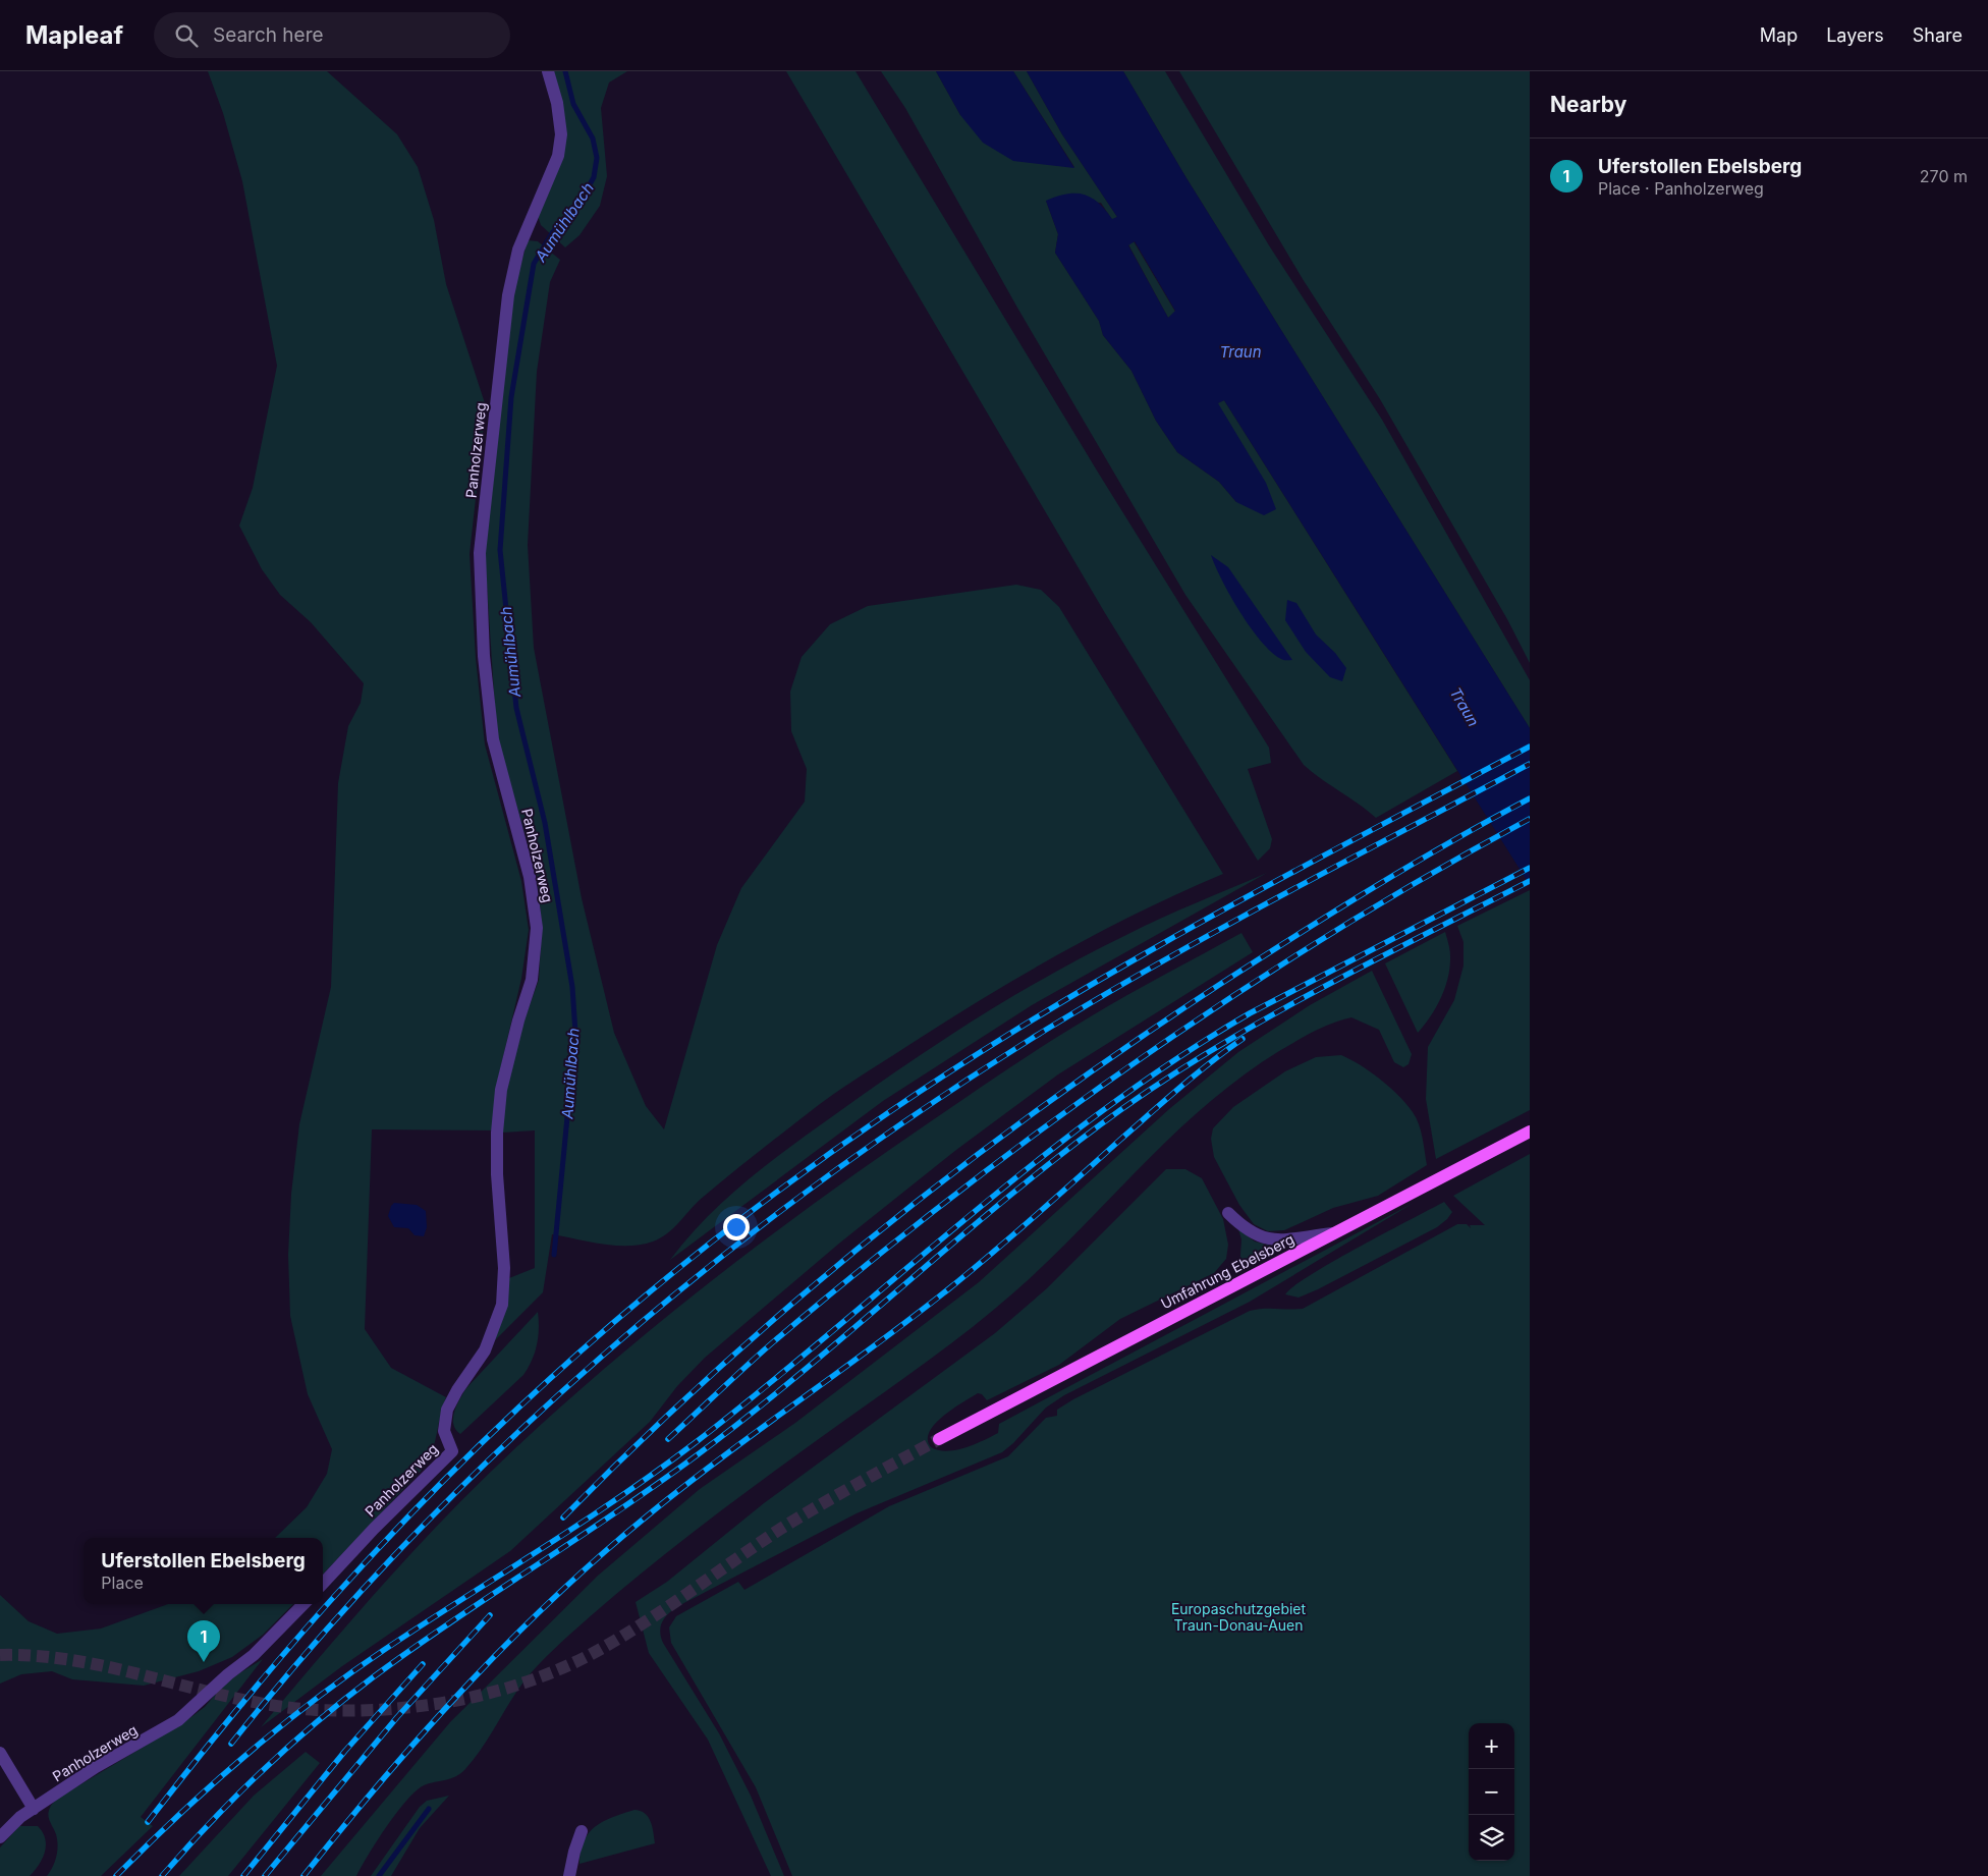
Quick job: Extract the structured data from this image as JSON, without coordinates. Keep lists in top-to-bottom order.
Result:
{
  "streets": {
    "main road": ["Umfahrung Ebelsberg"],
    "street": ["Panholzerweg"]
  },
  "water": ["Aumühlbach", "Traun"],
  "parks": ["Europaschutzgebiet Traun-Donau-Auen"],
  "page": {
    "header": "Mapleaf",
    "search": "Search here",
    "nav": ["Map", "Layers", "Share"],
    "heading": "Nearby",
    "list": [
      {
        "mark": "1",
        "name": "Uferstollen Ebelsberg",
        "note": "Place · Panholzerweg",
        "value": "270 m"
      }
    ],
    "popup": ["Uferstollen Ebelsberg", "Place"],
    "pins": "1",
    "map_buttons": ["+", "−"]
  }
}
